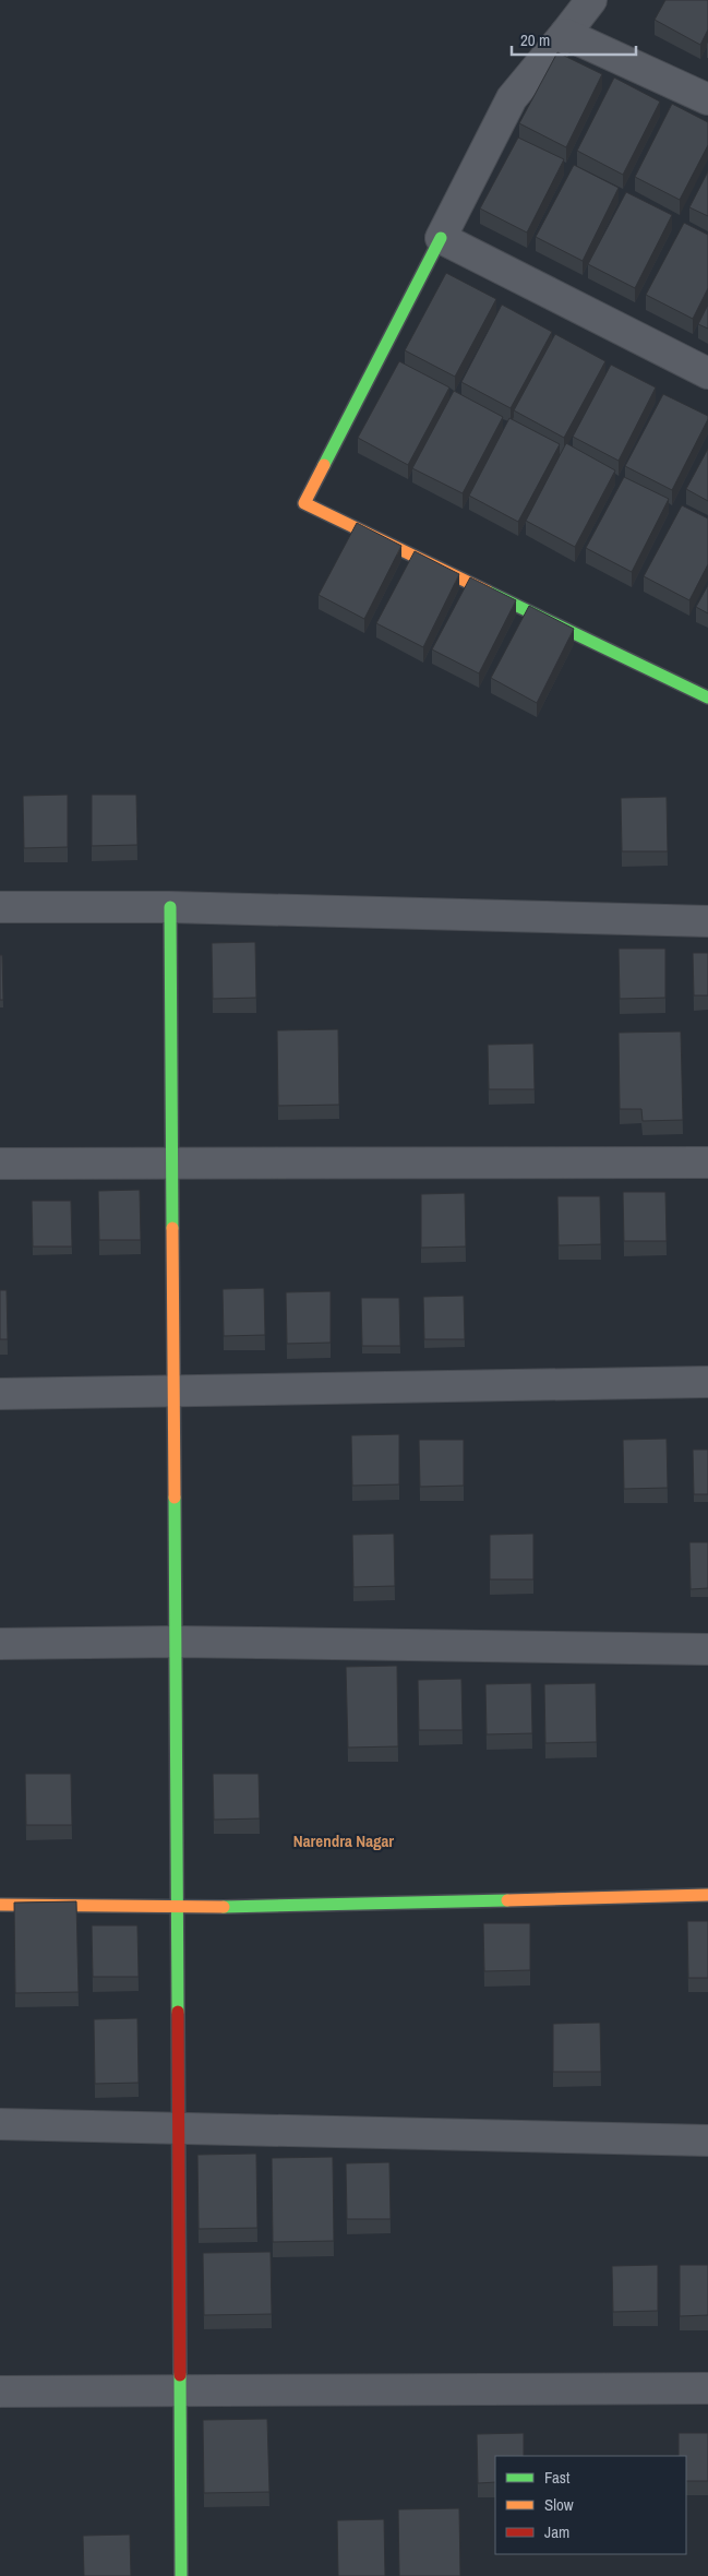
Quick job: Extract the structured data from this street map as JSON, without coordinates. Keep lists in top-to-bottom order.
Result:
{
  "districts": ["Narendra Nagar"],
  "legend": ["Fast", "Slow", "Jam"],
  "scale_bar": "20 m"
}
